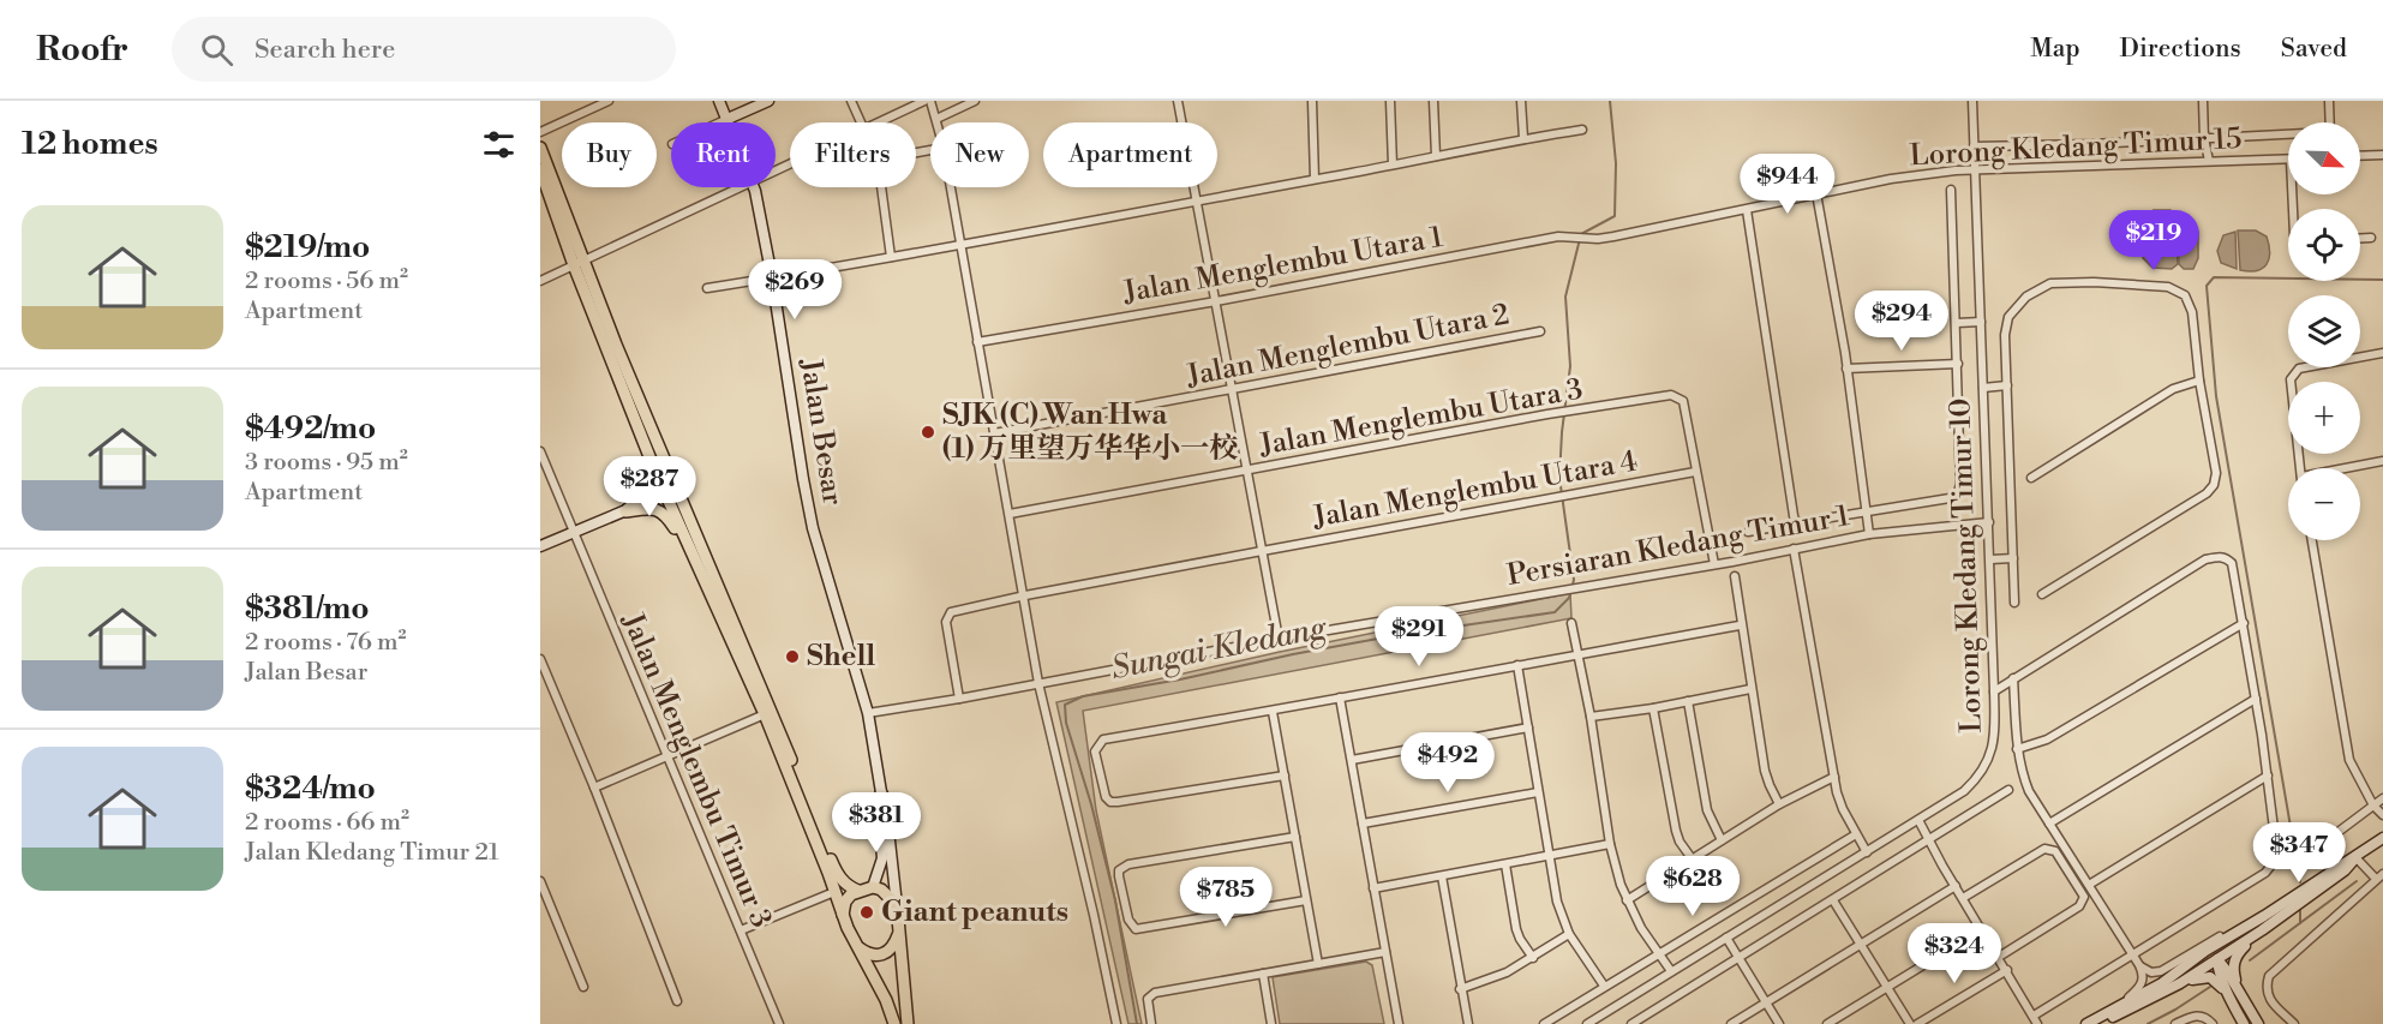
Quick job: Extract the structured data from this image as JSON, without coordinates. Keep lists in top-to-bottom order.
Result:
{
  "streets": {
    "street": [
      "Lorong Kledang Timur 15",
      "Jalan Menglembu Utara 1",
      "Jalan Menglembu Utara 2",
      "Jalan Menglembu Utara 3",
      "Jalan Besar",
      "Jalan Menglembu Utara 4",
      "Persiaran Kledang Timur 1",
      "Lorong Kledang Timur 10",
      "Jalan Menglembu Timur 3"
    ]
  },
  "crossings": [
    ["Lorong Kledang Timur 15", "Jalan Menglembu Utara 1"],
    ["Lorong Kledang Timur 15", "Lorong Kledang Timur 10"],
    ["Jalan Menglembu Utara 3", "Jalan Menglembu Utara 4"],
    ["Jalan Besar", "Persiaran Kledang Timur 1"],
    ["Jalan Menglembu Utara 4", "Persiaran Kledang Timur 1"],
    ["Persiaran Kledang Timur 1", "Lorong Kledang Timur 10"]
  ],
  "water": ["Sungai Kledang"],
  "places": ["SJK (C) Wan Hwa (1) 万里望万华华小一校", "Shell", "Giant peanuts"],
  "north": "bottom right",
  "page": {
    "header": "Roofr",
    "search": "Search here",
    "nav": ["Map", "Directions", "Saved"],
    "heading": "12 homes",
    "map_buttons": ["+", "−"],
    "chip": [
      "Buy",
      "Rent",
      "Filters",
      "New",
      "Apartment"
    ],
    "price": [
      "$944",
      "$219",
      "$269",
      "$294",
      "$287",
      "$291",
      "$492",
      "$381",
      "$347",
      "$628",
      "$785",
      "$324"
    ],
    "list": [
      {
        "name": "$219/mo",
        "note": "2 rooms · 56 m² · Apartment"
      },
      {
        "name": "$492/mo",
        "note": "3 rooms · 95 m² · Apartment"
      },
      {
        "name": "$381/mo",
        "note": "2 rooms · 76 m² · Jalan Besar"
      },
      {
        "name": "$324/mo",
        "note": "2 rooms · 66 m² · Jalan Kledang Timur 21"
      }
    ]
  }
}
